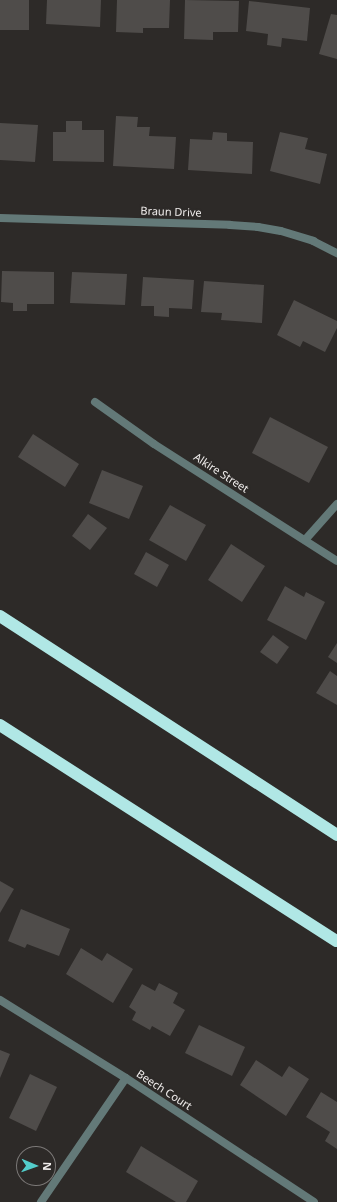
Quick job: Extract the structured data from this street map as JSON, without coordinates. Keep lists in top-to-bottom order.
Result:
{
  "streets": {
    "street": ["Braun Drive", "Alkire Street", "Beech Court"]
  },
  "north": "right"
}
